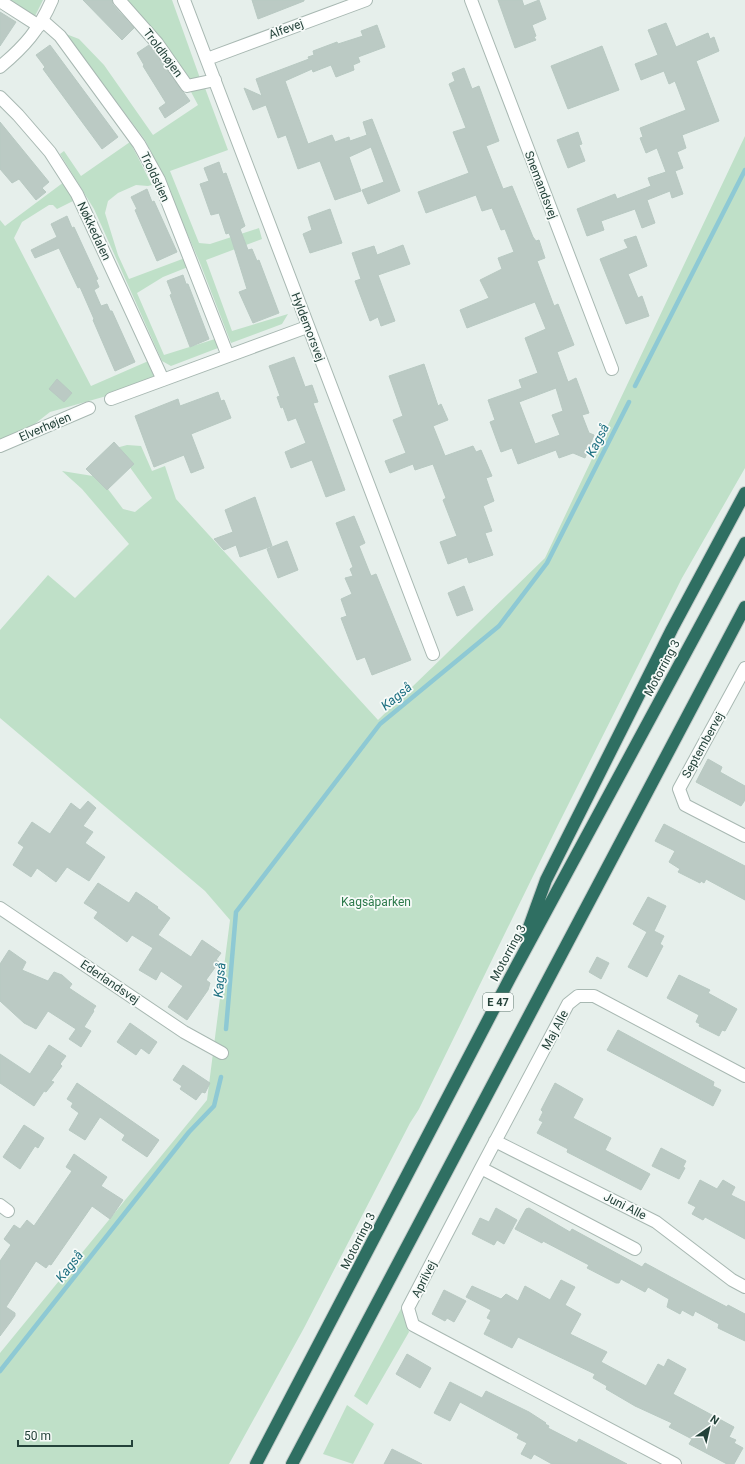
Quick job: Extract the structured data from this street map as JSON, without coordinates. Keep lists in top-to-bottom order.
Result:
{
  "streets": {
    "highway": ["Motorring 3", "E 47"],
    "street": [
      "Alfevej",
      "Troldhøjen",
      "Troldstien",
      "Snemandsvej",
      "Nøkkedalen",
      "Hyldemorsvej",
      "Elverhøjen",
      "Septembervej",
      "Ederlandsvej",
      "Maj Alle",
      "Juni Alle",
      "Aprilvej"
    ]
  },
  "crossings": [
    ["Alfevej", "Hyldemorsvej"],
    ["Troldhøjen", "Hyldemorsvej"],
    ["Maj Alle", "Juni Alle"],
    ["Maj Alle", "Aprilvej"]
  ],
  "water": ["Kagså"],
  "parks": ["Kagsåparken"],
  "scale_bar": "50 m",
  "north": "top right"
}
